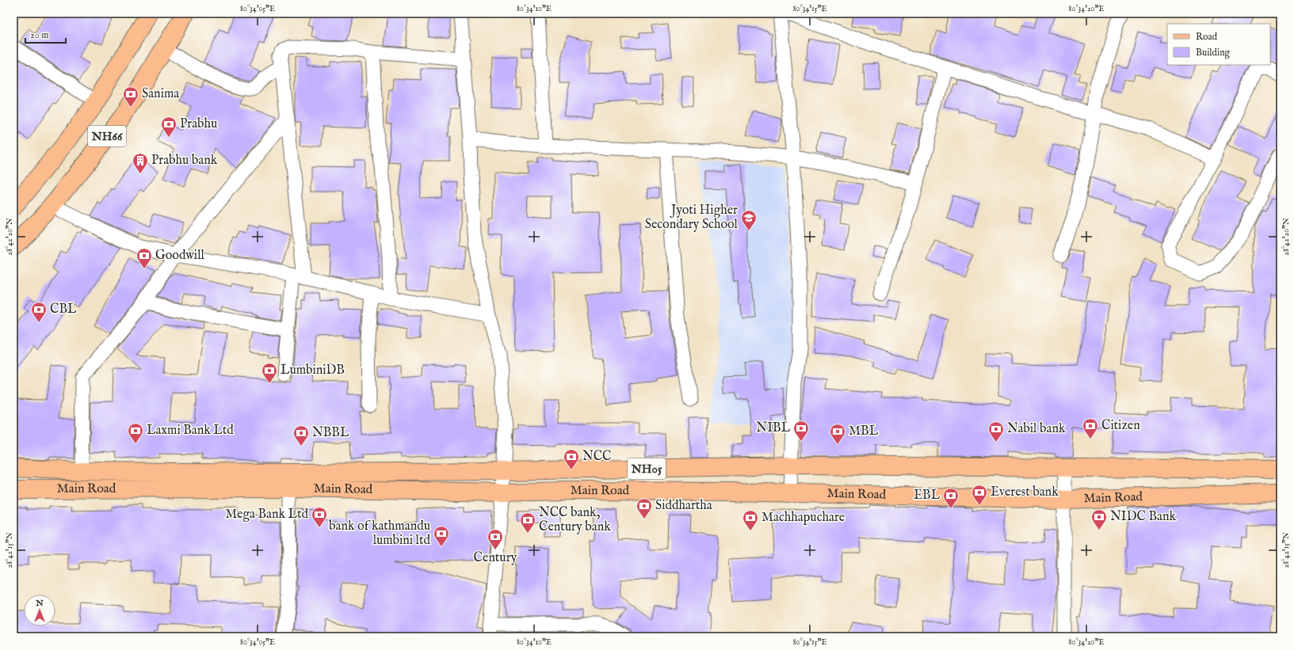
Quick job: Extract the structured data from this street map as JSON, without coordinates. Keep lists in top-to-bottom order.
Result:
{
  "streets": {
    "main road": ["NH66", "NH05", "Main Road"]
  },
  "places": {
    "bank": [
      "Sanima",
      "Prabhu",
      "Goodwill",
      "CBL",
      "LumbiniDB",
      "Citizen",
      "NIBL",
      "Nabil bank",
      "Laxmi Bank Ltd",
      "MBL",
      "NBBL",
      "NCC",
      "Everest bank",
      "EBL",
      "Siddhartha",
      "Mega Bank Ltd",
      "NIDC Bank",
      "Machhapuchare",
      "NCC bank, Century bank",
      "bank of kathmandu lumbini ltd",
      "Century"
    ],
    "building": ["Prabhu bank"],
    "school or university": ["Jyoti Higher Secondary School"]
  },
  "legend": ["Road", "Building"],
  "scale_bar": "20 m",
  "north": "top",
  "coordinates": [
    "80°34'05\"E",
    "80°34'10\"E",
    "80°34'15\"E",
    "80°34'20\"E",
    "28°42'20\"N",
    "28°42'15\"N"
  ]
}
